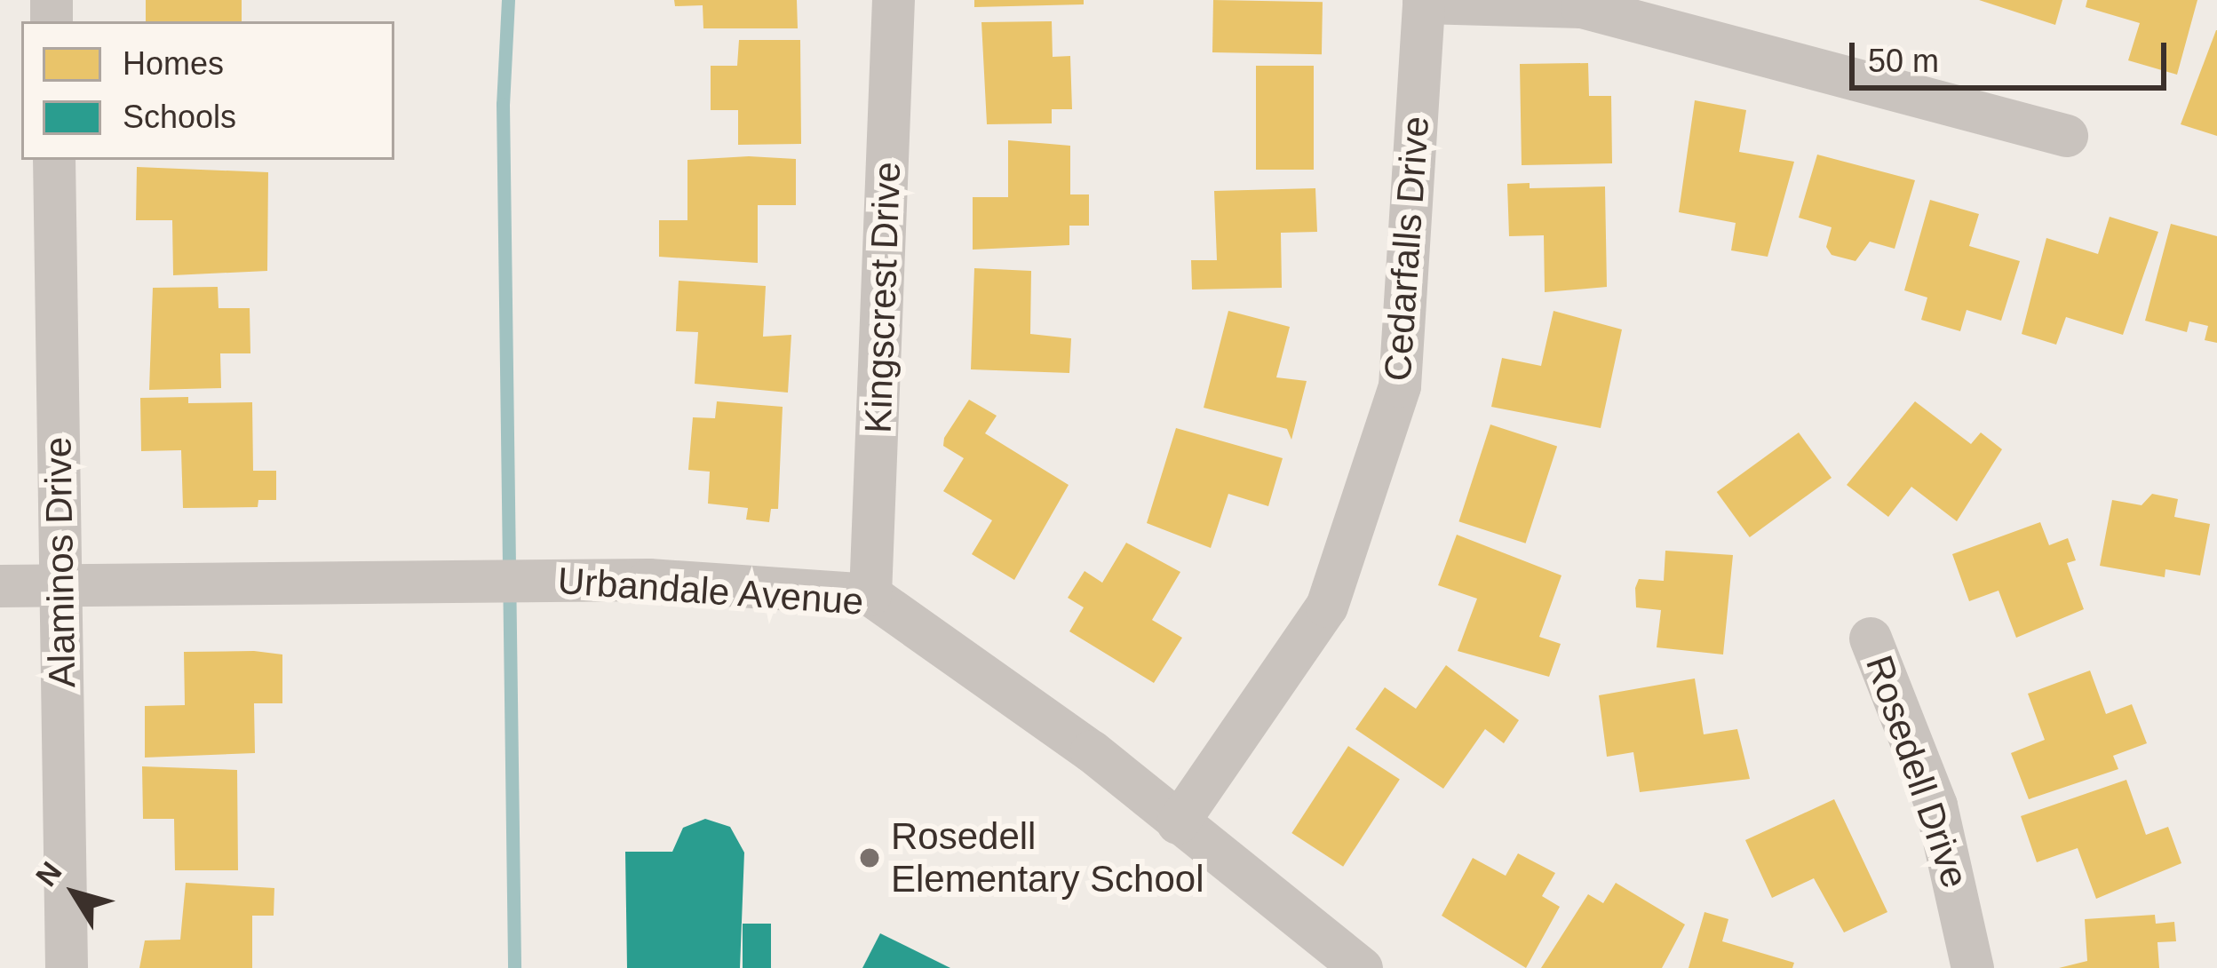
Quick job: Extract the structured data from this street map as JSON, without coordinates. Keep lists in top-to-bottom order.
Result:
{
  "streets": {
    "street": [
      "Cedarfalls Drive",
      "Kingscrest Drive",
      "Alaminos Drive",
      "Urbandale Avenue",
      "Rosedell Drive"
    ]
  },
  "crossings": [
    ["Cedarfalls Drive", "Urbandale Avenue"],
    ["Kingscrest Drive", "Urbandale Avenue"],
    ["Alaminos Drive", "Urbandale Avenue"]
  ],
  "places": ["Rosedell Elementary School"],
  "legend": ["Homes", "Schools"],
  "scale_bar": "50 m",
  "north": "top left"
}
